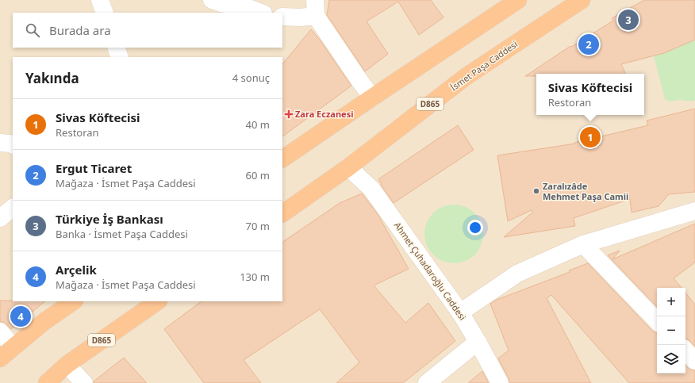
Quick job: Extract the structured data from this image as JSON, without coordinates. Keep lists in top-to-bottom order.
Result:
{
  "streets": {
    "highway": ["İsmet Paşa Caddesi", "D865"],
    "street": ["Ahmet Çuhadaroğlu Caddesi"]
  },
  "crossings": [
    ["İsmet Paşa Caddesi", "Ahmet Çuhadaroğlu Caddesi"]
  ],
  "places": {
    "health": ["Zara Eczanesi"],
    "other": ["Zaralızâde Mehmet Paşa Camii"]
  },
  "page": {
    "pins": [
      "3",
      "2",
      "1",
      "4"
    ],
    "search": "Burada ara",
    "heading": ["Yakında", "4 sonuç"],
    "popup": ["Sivas Köftecisi", "Restoran"],
    "list": [
      {
        "mark": "1",
        "name": "Sivas Köftecisi",
        "note": "Restoran",
        "value": "40 m"
      },
      {
        "mark": "2",
        "name": "Ergut Ticaret",
        "note": "Mağaza · İsmet Paşa Caddesi",
        "value": "60 m"
      },
      {
        "mark": "3",
        "name": "Türkiye İş Bankası",
        "note": "Banka · İsmet Paşa Caddesi",
        "value": "70 m"
      },
      {
        "mark": "4",
        "name": "Arçelik",
        "note": "Mağaza · İsmet Paşa Caddesi",
        "value": "130 m"
      }
    ],
    "map_buttons": ["+", "−"]
  }
}
